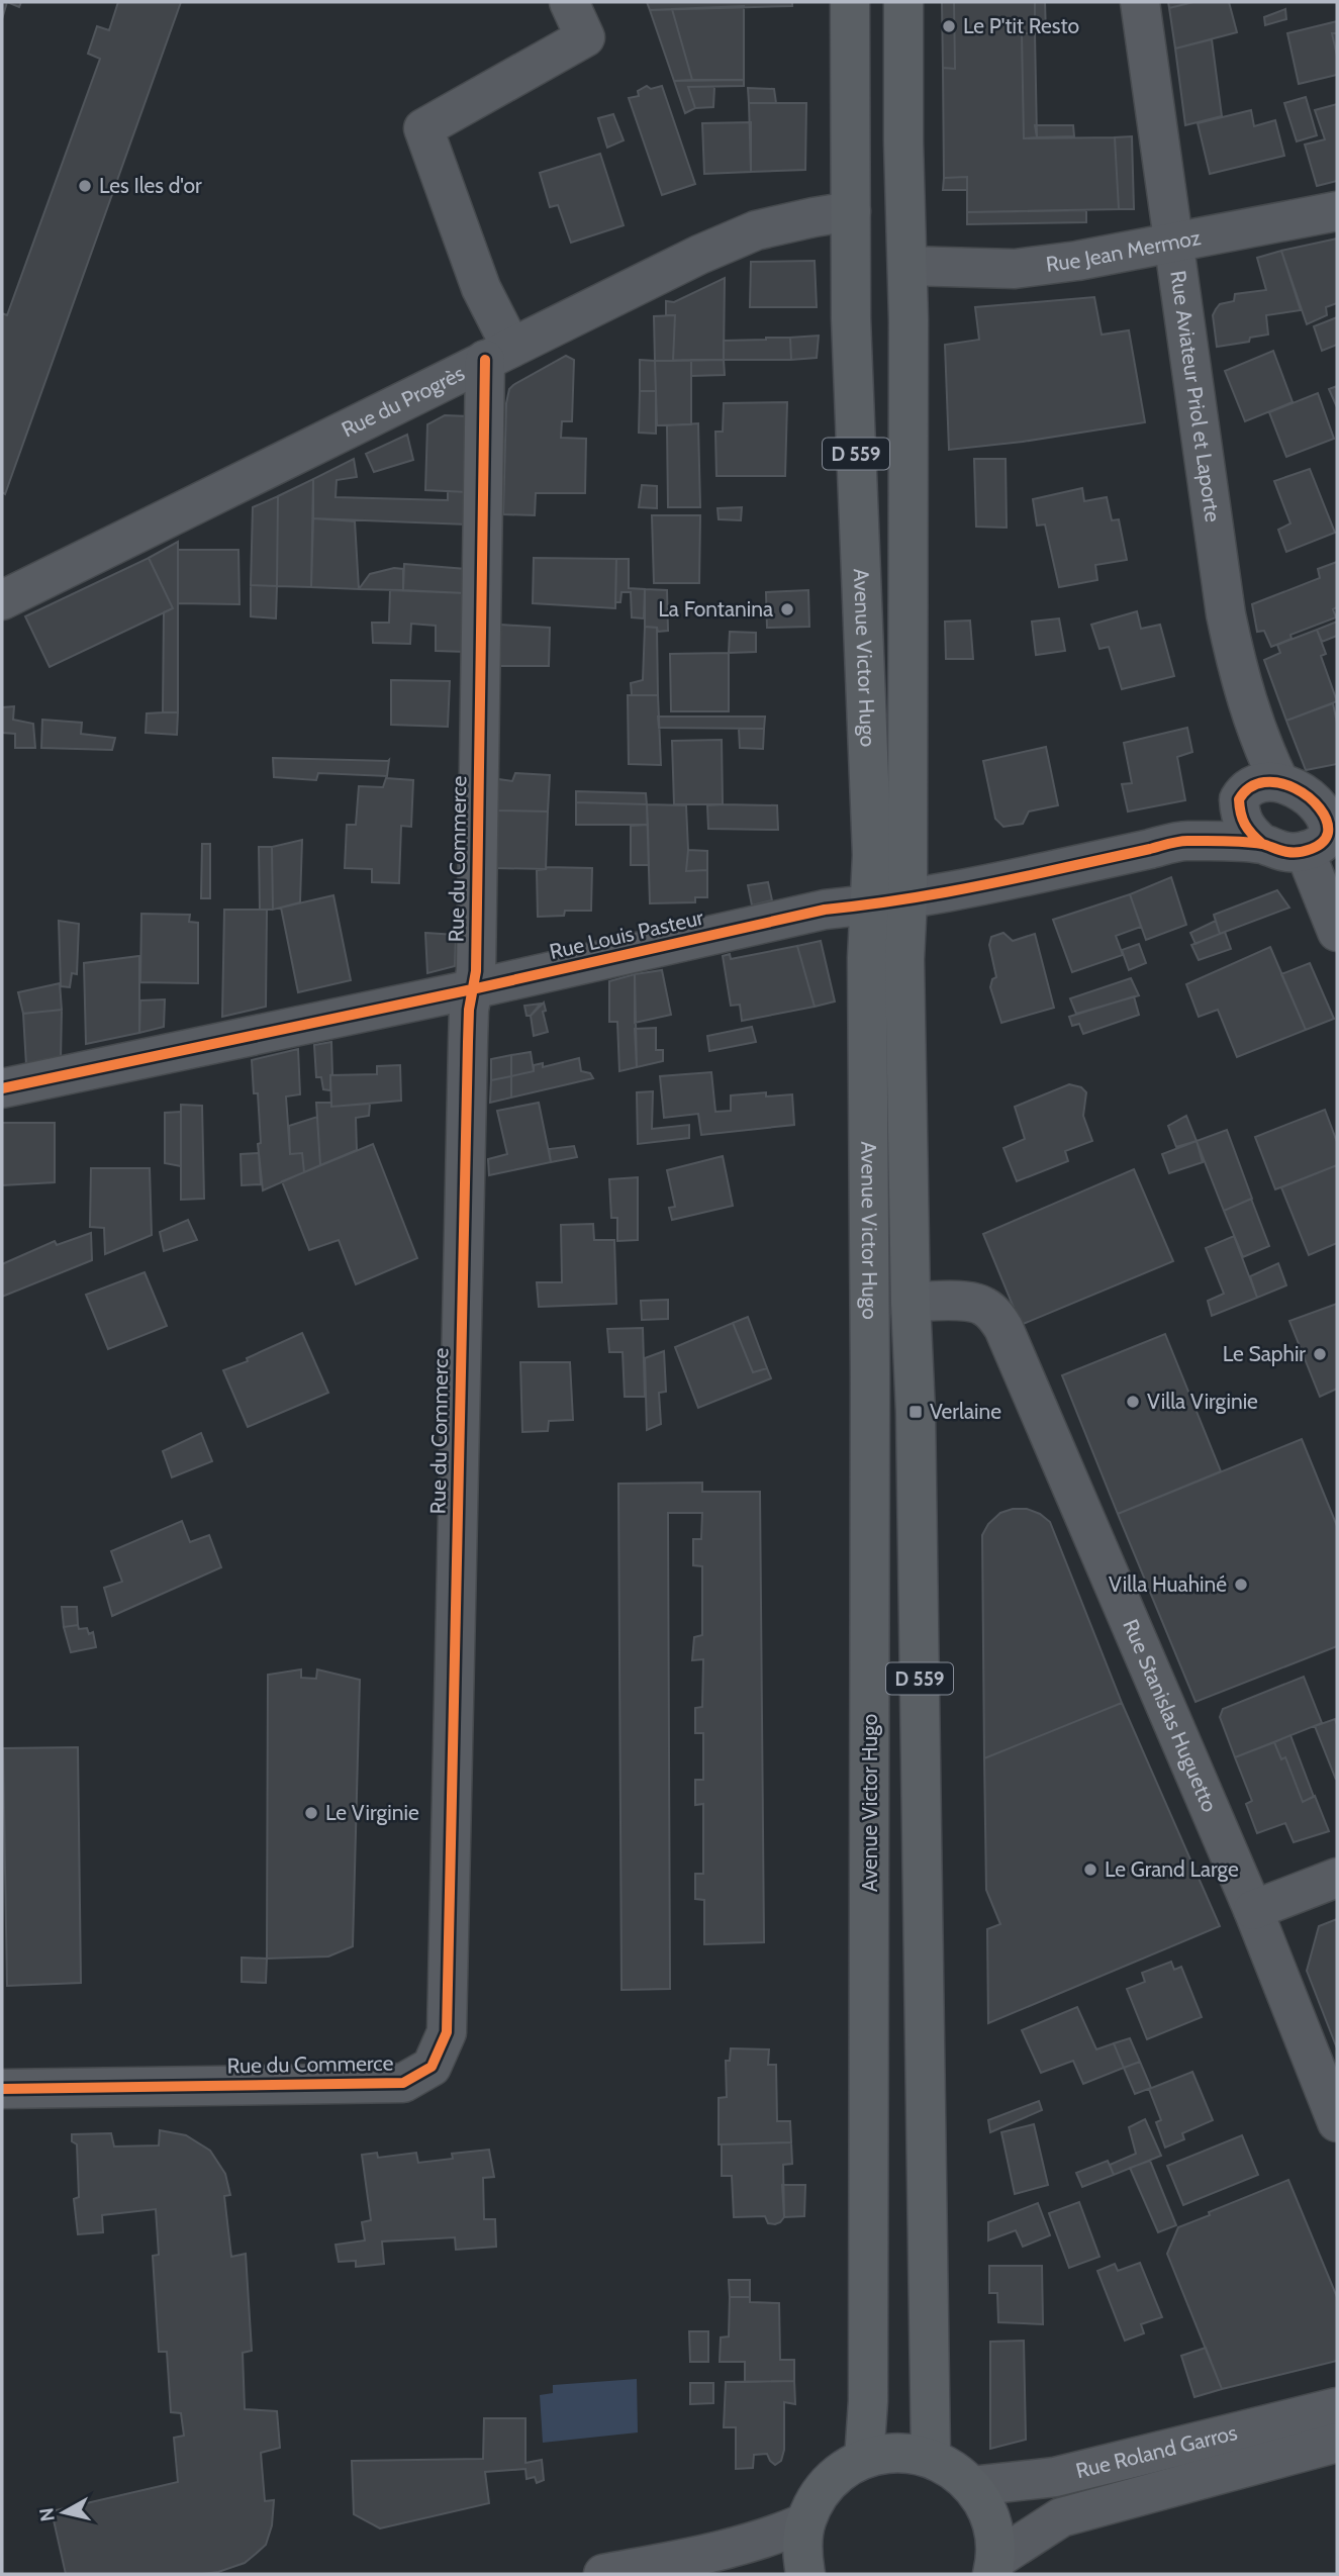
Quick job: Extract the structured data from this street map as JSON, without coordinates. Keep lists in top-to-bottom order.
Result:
{
  "streets": {
    "main road": ["D 559", "Avenue Victor Hugo"],
    "street": [
      "Rue Jean Mermoz",
      "Rue Aviateur Priol et Laporte",
      "Rue du Progrès",
      "Rue du Commerce",
      "Rue Louis Pasteur",
      "Rue Stanislas Huguetto",
      "Rue Roland Garros"
    ]
  },
  "crossings": [
    ["Rue Jean Mermoz", "Rue Aviateur Priol et Laporte"],
    ["Rue Jean Mermoz", "Avenue Victor Hugo"],
    ["Rue Aviateur Priol et Laporte", "Rue Louis Pasteur"],
    ["Rue du Progrès", "Avenue Victor Hugo"],
    ["Rue du Progrès", "Rue du Commerce"],
    ["Avenue Victor Hugo", "Rue Louis Pasteur"],
    ["Avenue Victor Hugo", "Rue Stanislas Huguetto"],
    ["Rue du Commerce", "Rue Louis Pasteur"]
  ],
  "places": {
    "other": [
      "Le P'tit Resto",
      "Les Iles d'or",
      "La Fontanina",
      "Le Saphir",
      "Villa Virginie",
      "Villa Huahiné",
      "Le Virginie",
      "Le Grand Large"
    ],
    "transit": ["Verlaine"]
  },
  "north": "left"
}
